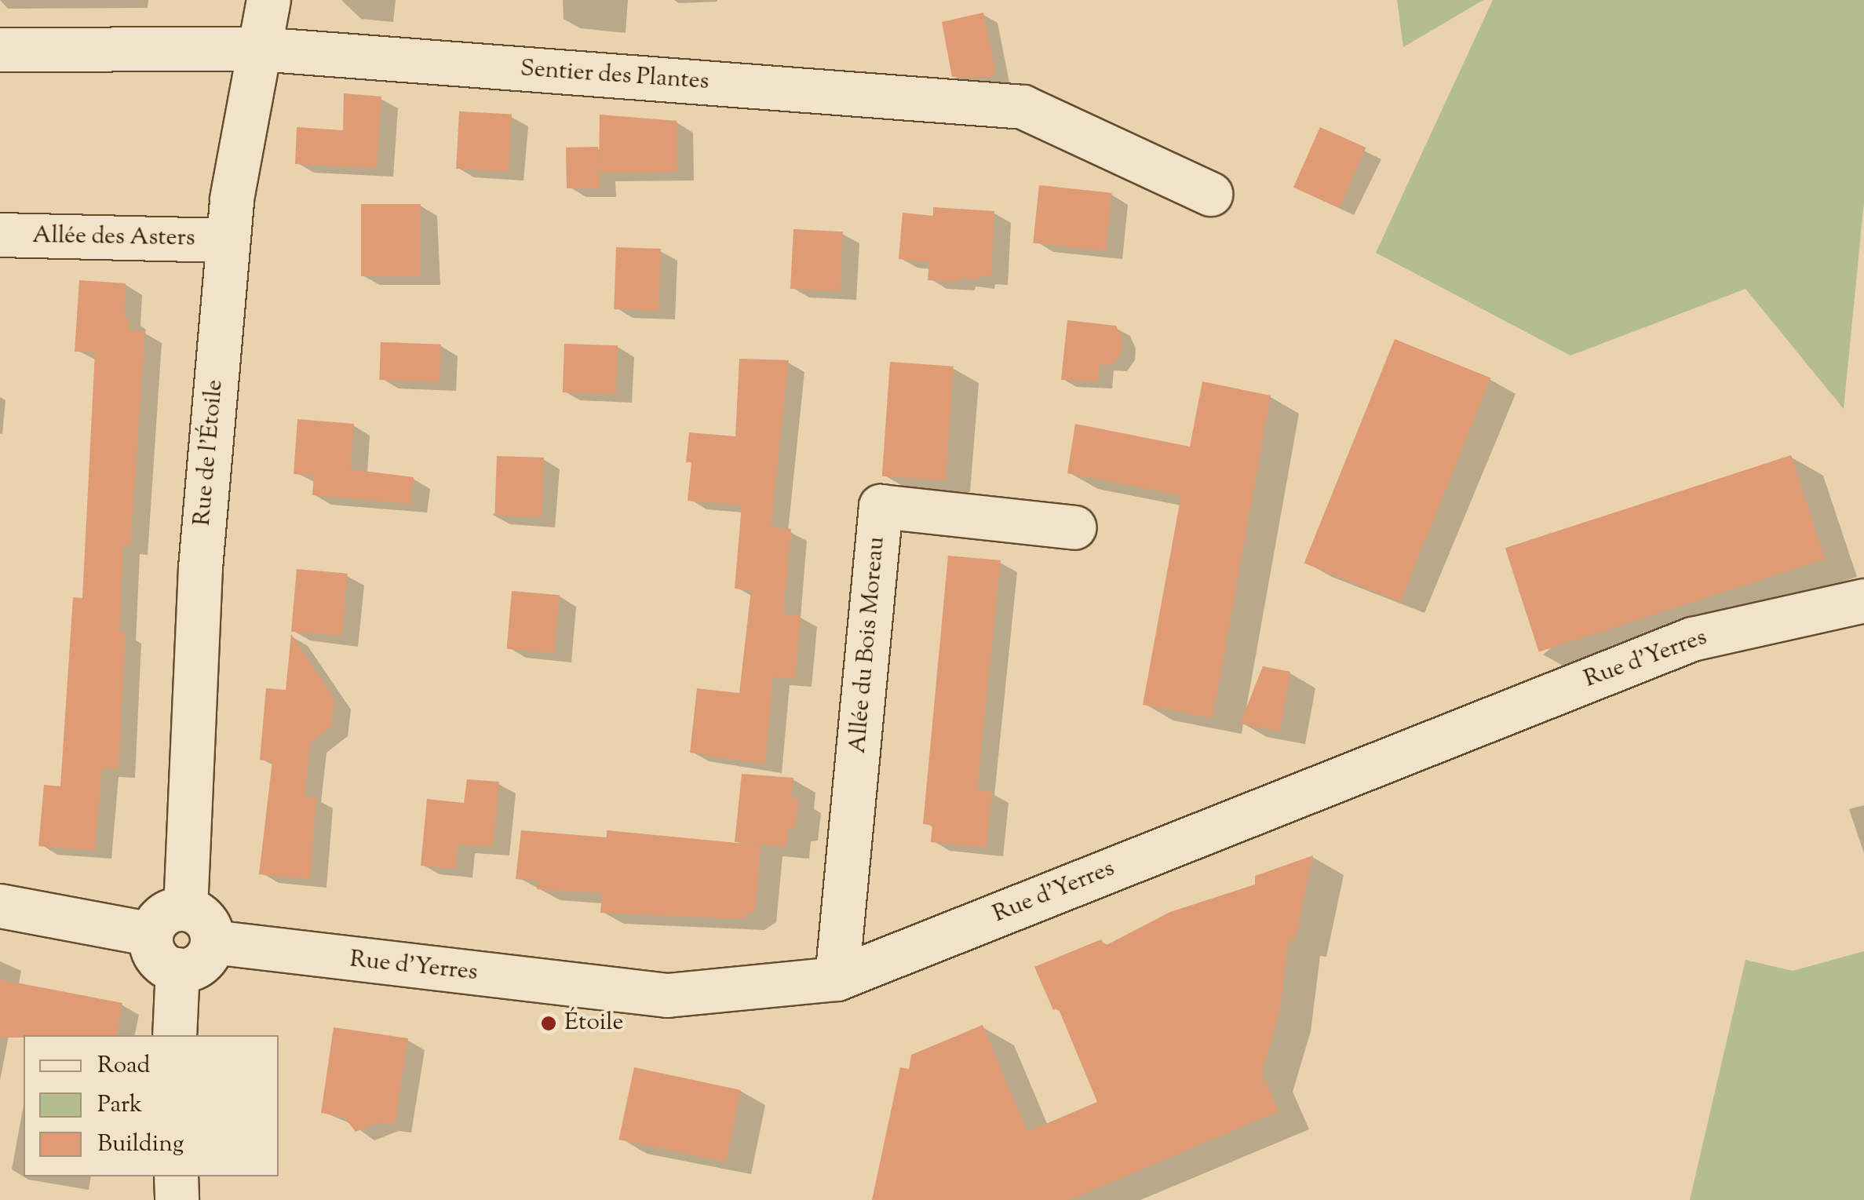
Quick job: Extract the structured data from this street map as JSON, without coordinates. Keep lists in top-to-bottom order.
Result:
{
  "streets": {
    "street": [
      "Sentier des Plantes",
      "Allée des Asters",
      "Rue de l'Étoile",
      "Allée du Bois Moreau",
      "Rue d'Yerres"
    ]
  },
  "crossings": [
    ["Sentier des Plantes", "Rue de l'Étoile"],
    ["Allée des Asters", "Rue de l'Étoile"],
    ["Rue de l'Étoile", "Rue d'Yerres"],
    ["Allée du Bois Moreau", "Rue d'Yerres"]
  ],
  "places": ["Étoile"],
  "legend": ["Road", "Park", "Building"]
}
